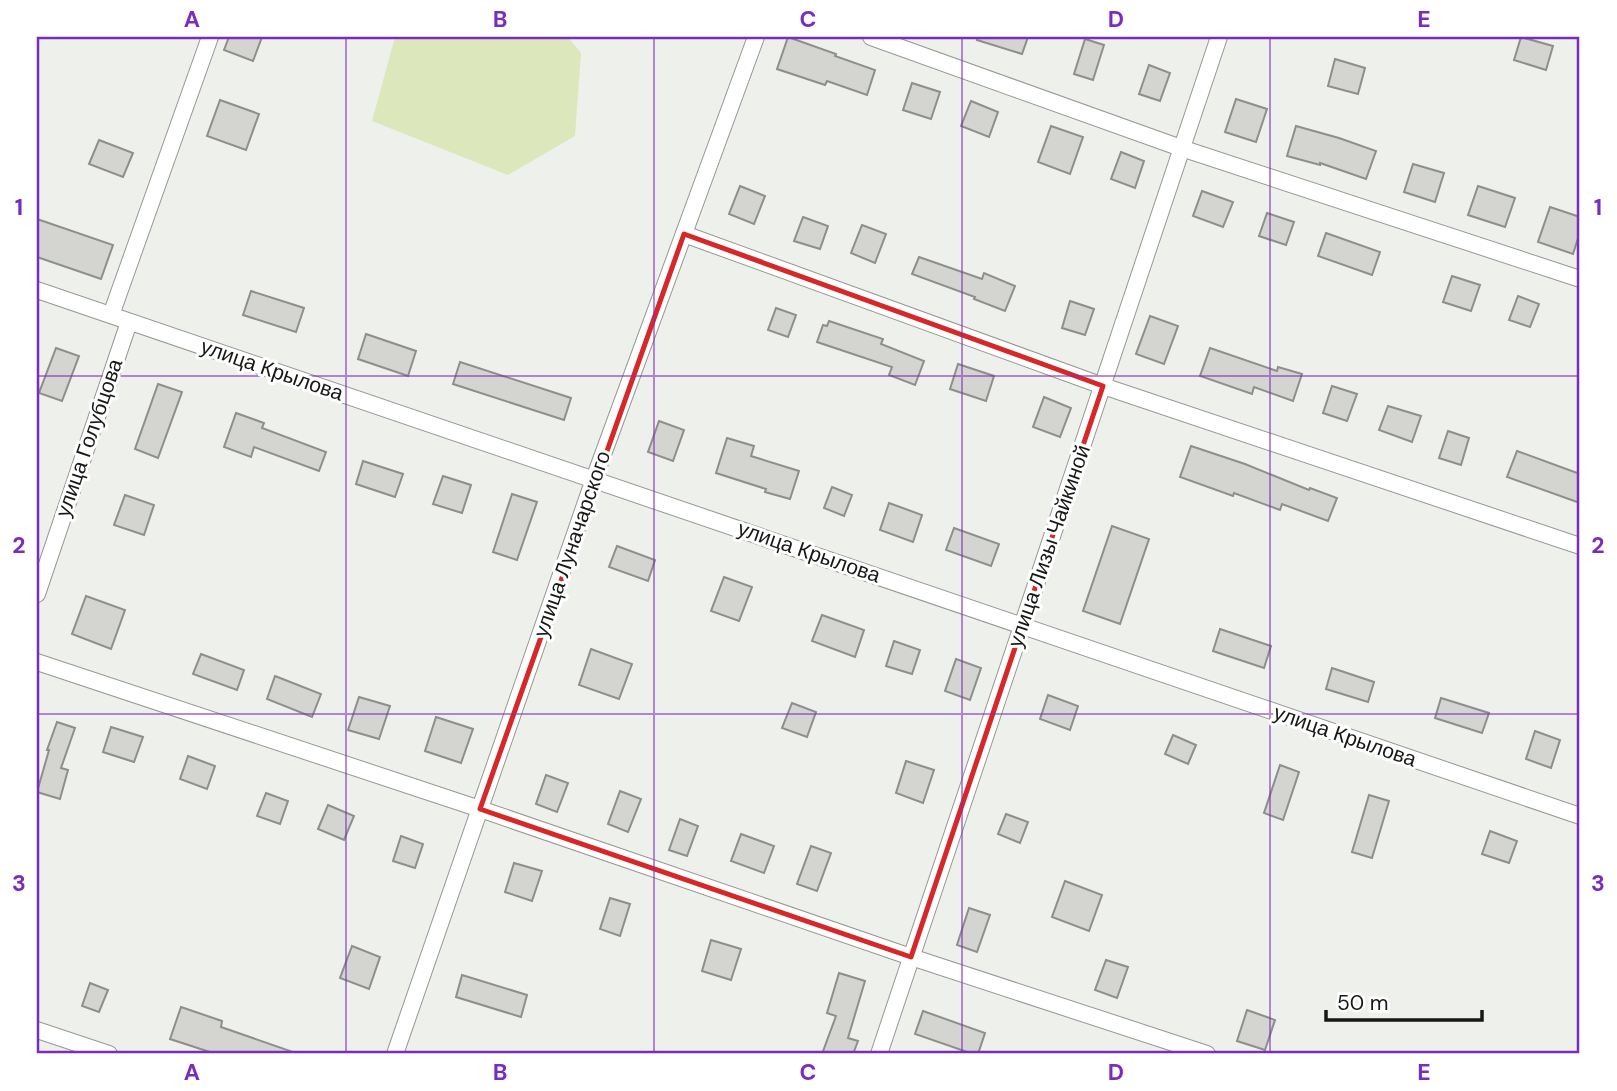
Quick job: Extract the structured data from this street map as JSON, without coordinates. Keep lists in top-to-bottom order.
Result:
{
  "streets": {
    "street": [
      "улица Крылова",
      "улица Голубцова",
      "улица Луначарского",
      "улица Лизы Чайкиной"
    ]
  },
  "crossings": [
    ["улица Крылова", "улица Голубцова"],
    ["улица Крылова", "улица Луначарского"],
    ["улица Крылова", "улица Лизы Чайкиной"]
  ],
  "scale_bar": "50 m",
  "grid": {
    "columns": [
      "A",
      "B",
      "C",
      "D",
      "E"
    ],
    "rows": ["1", "2", "3"]
  }
}
